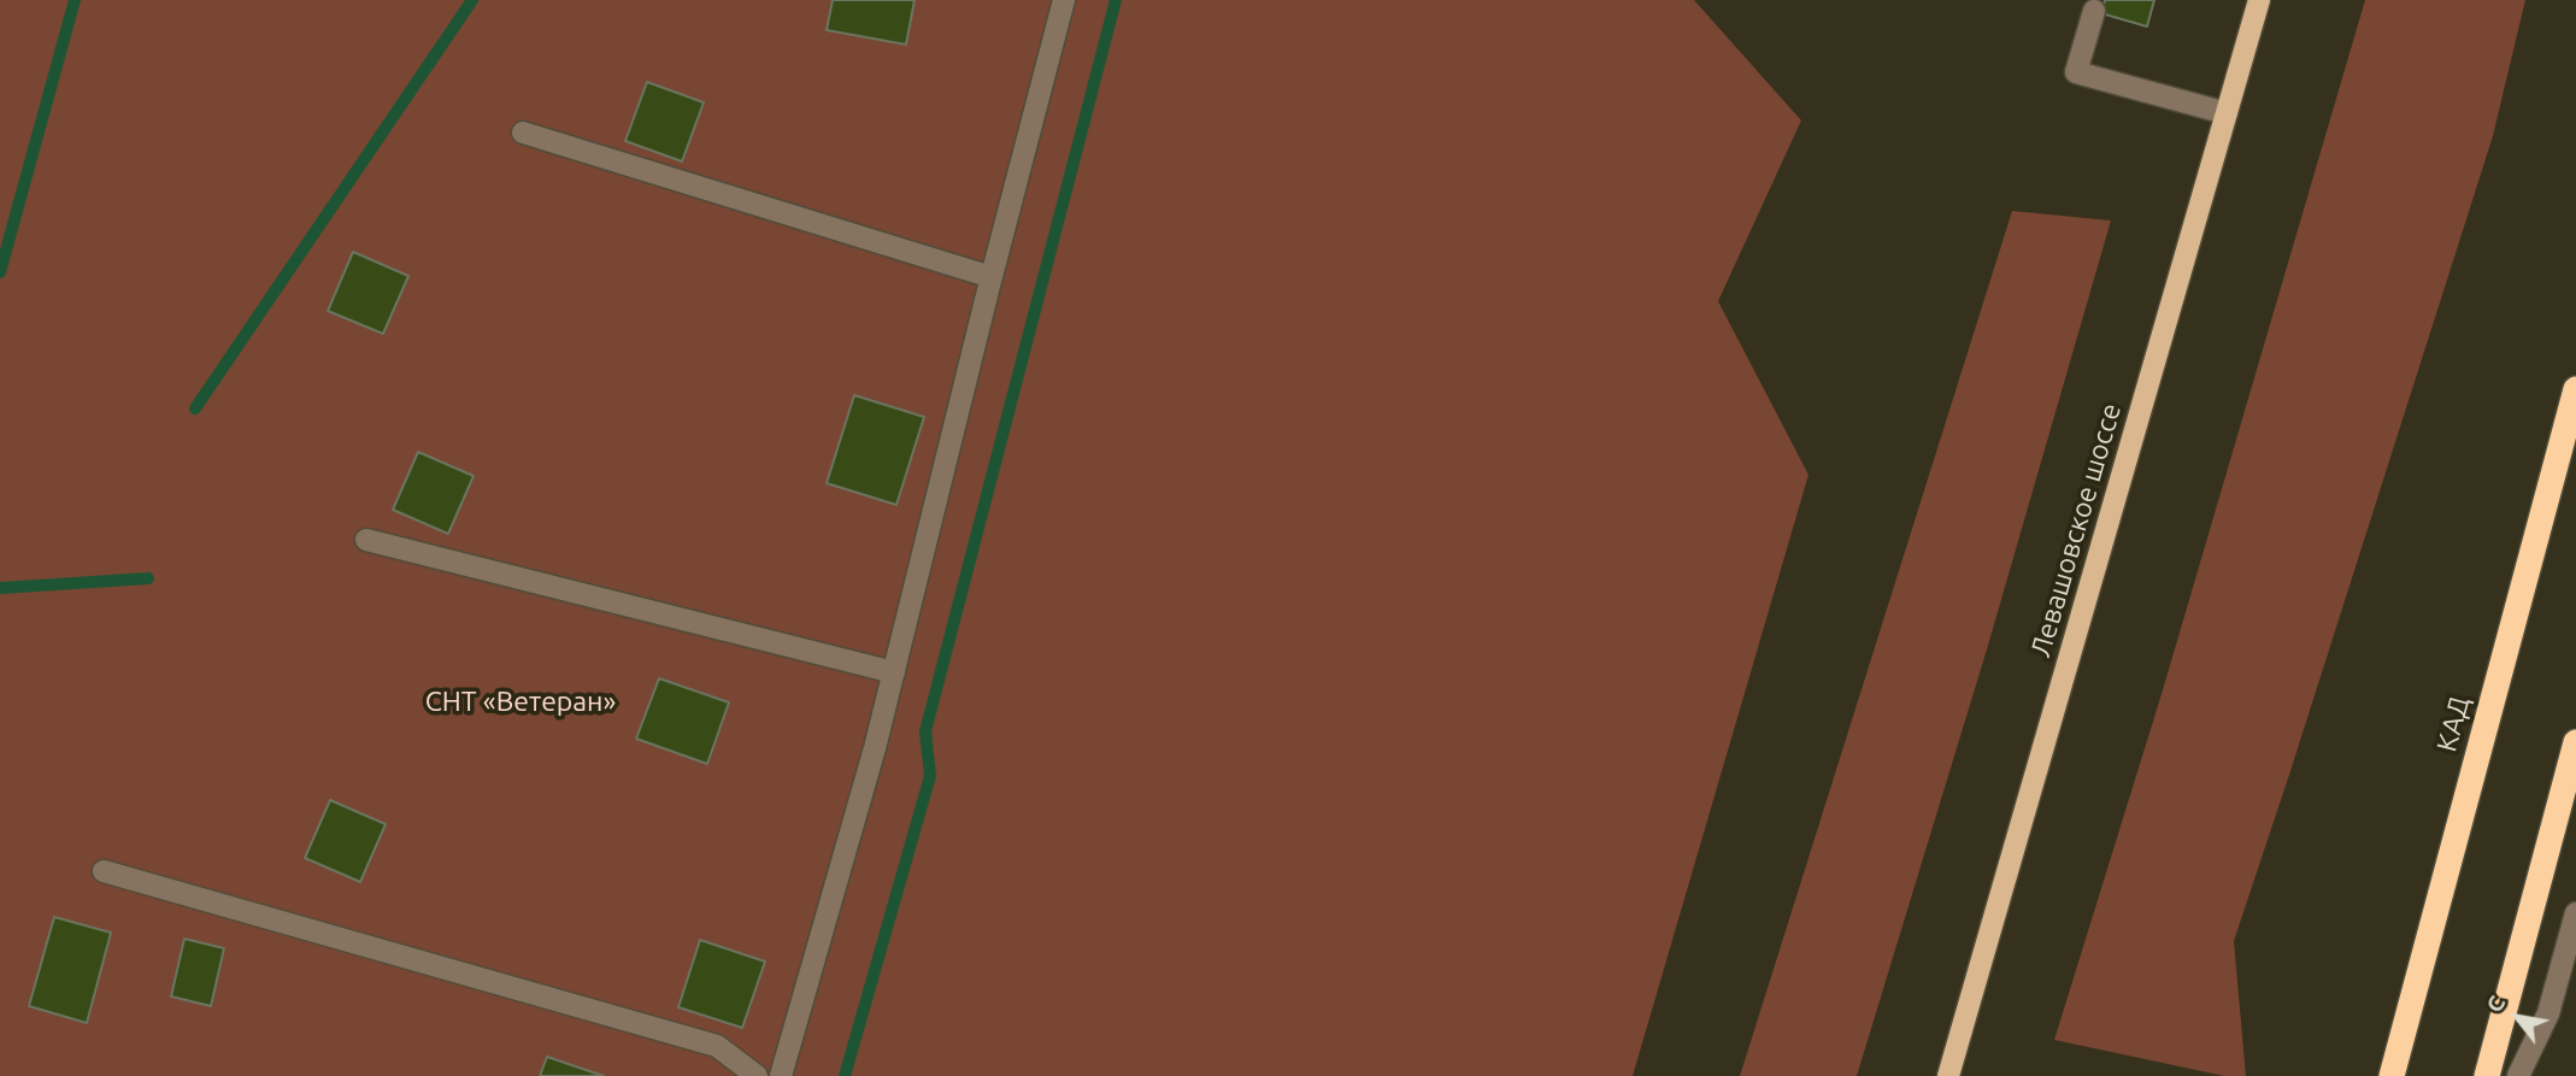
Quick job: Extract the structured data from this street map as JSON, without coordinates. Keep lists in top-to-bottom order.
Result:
{
  "streets": {
    "highway": ["КАД"],
    "main road": ["Левашовское шоссе"]
  },
  "parks": ["СНТ «Ветеран»"],
  "north": "top left"
}
